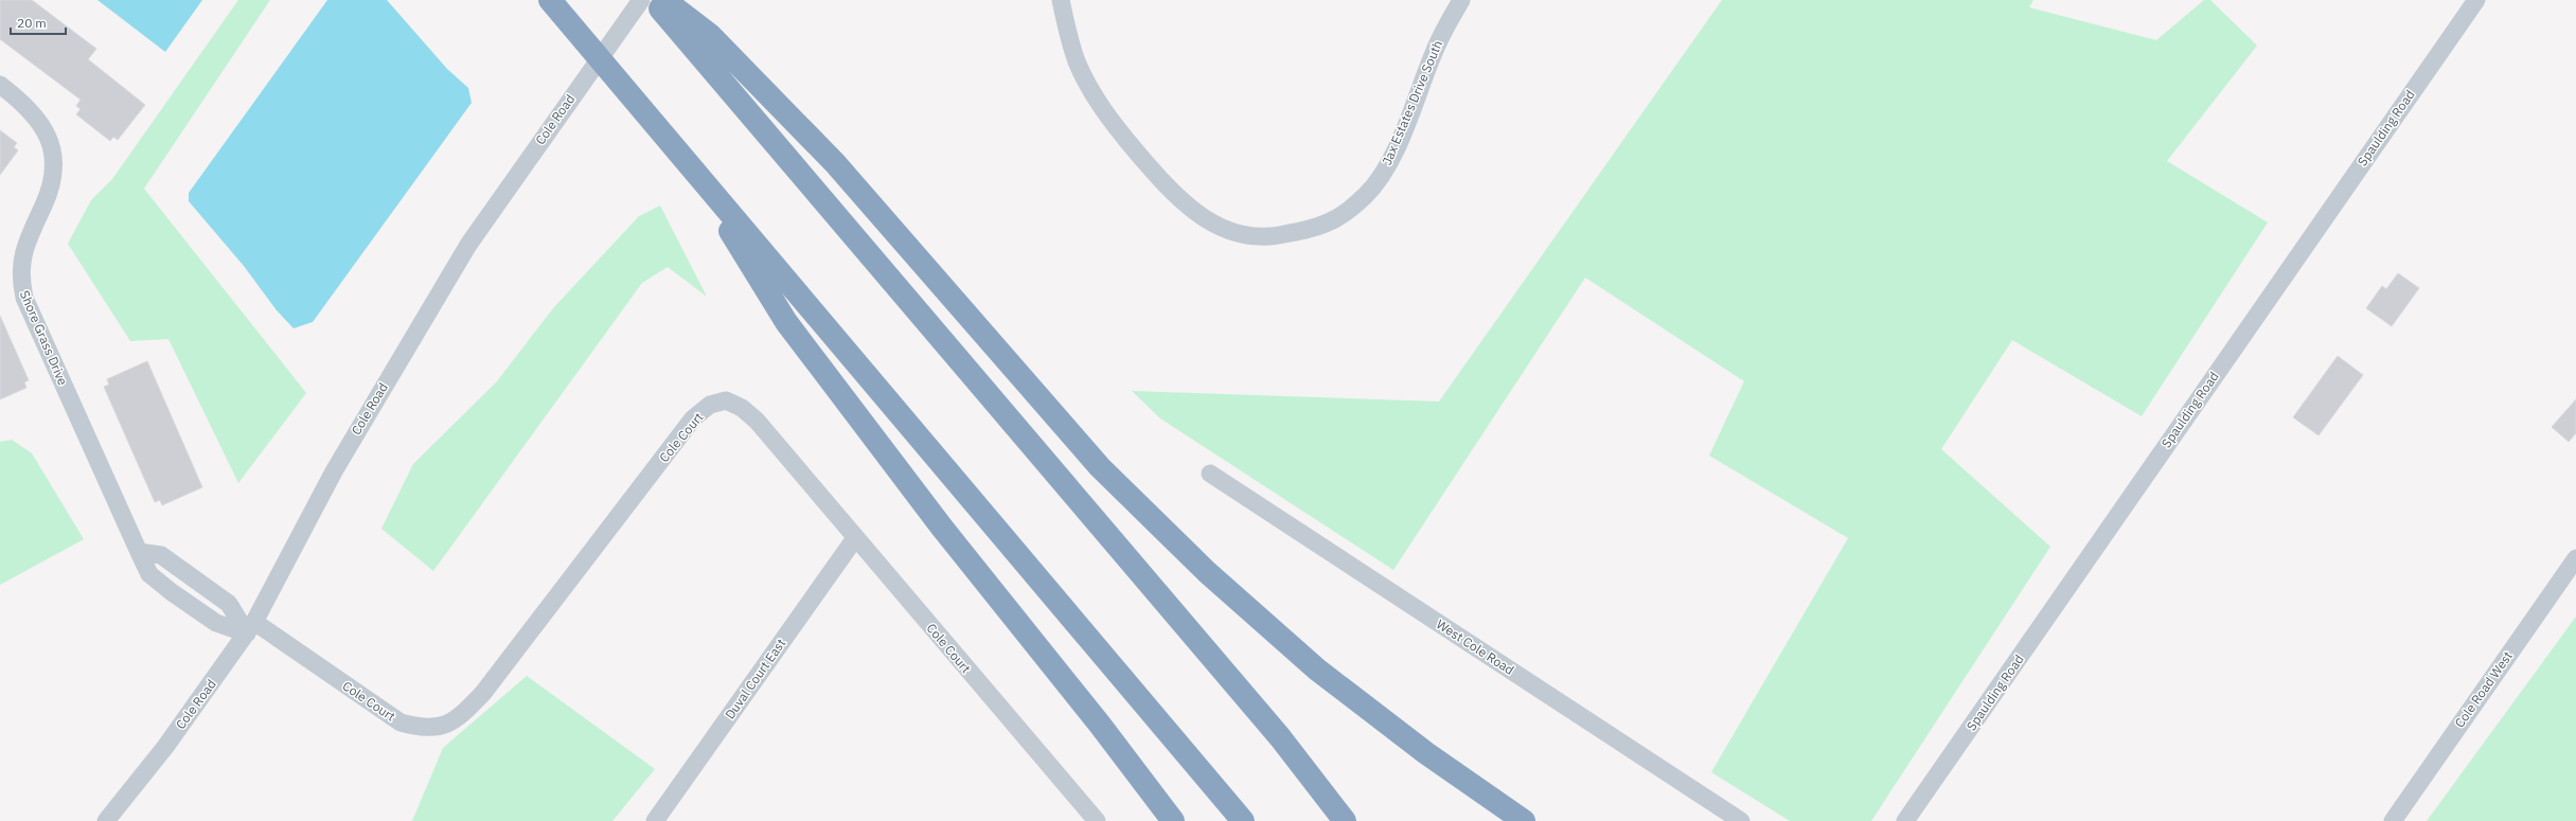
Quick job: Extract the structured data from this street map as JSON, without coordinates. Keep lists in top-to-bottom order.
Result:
{
  "streets": {
    "street": [
      "Jax Estates Drive South",
      "Cole Road",
      "Spaulding Road",
      "Shore Grass Drive",
      "Cole Court",
      "West Cole Road",
      "Duval Court East",
      "Cole Road West"
    ]
  },
  "crossings": [
    ["Cole Road", "Shore Grass Drive"],
    ["Cole Road", "Cole Court"],
    ["Shore Grass Drive", "Cole Court"],
    ["Cole Court", "Duval Court East"]
  ],
  "scale_bar": "20 m"
}
